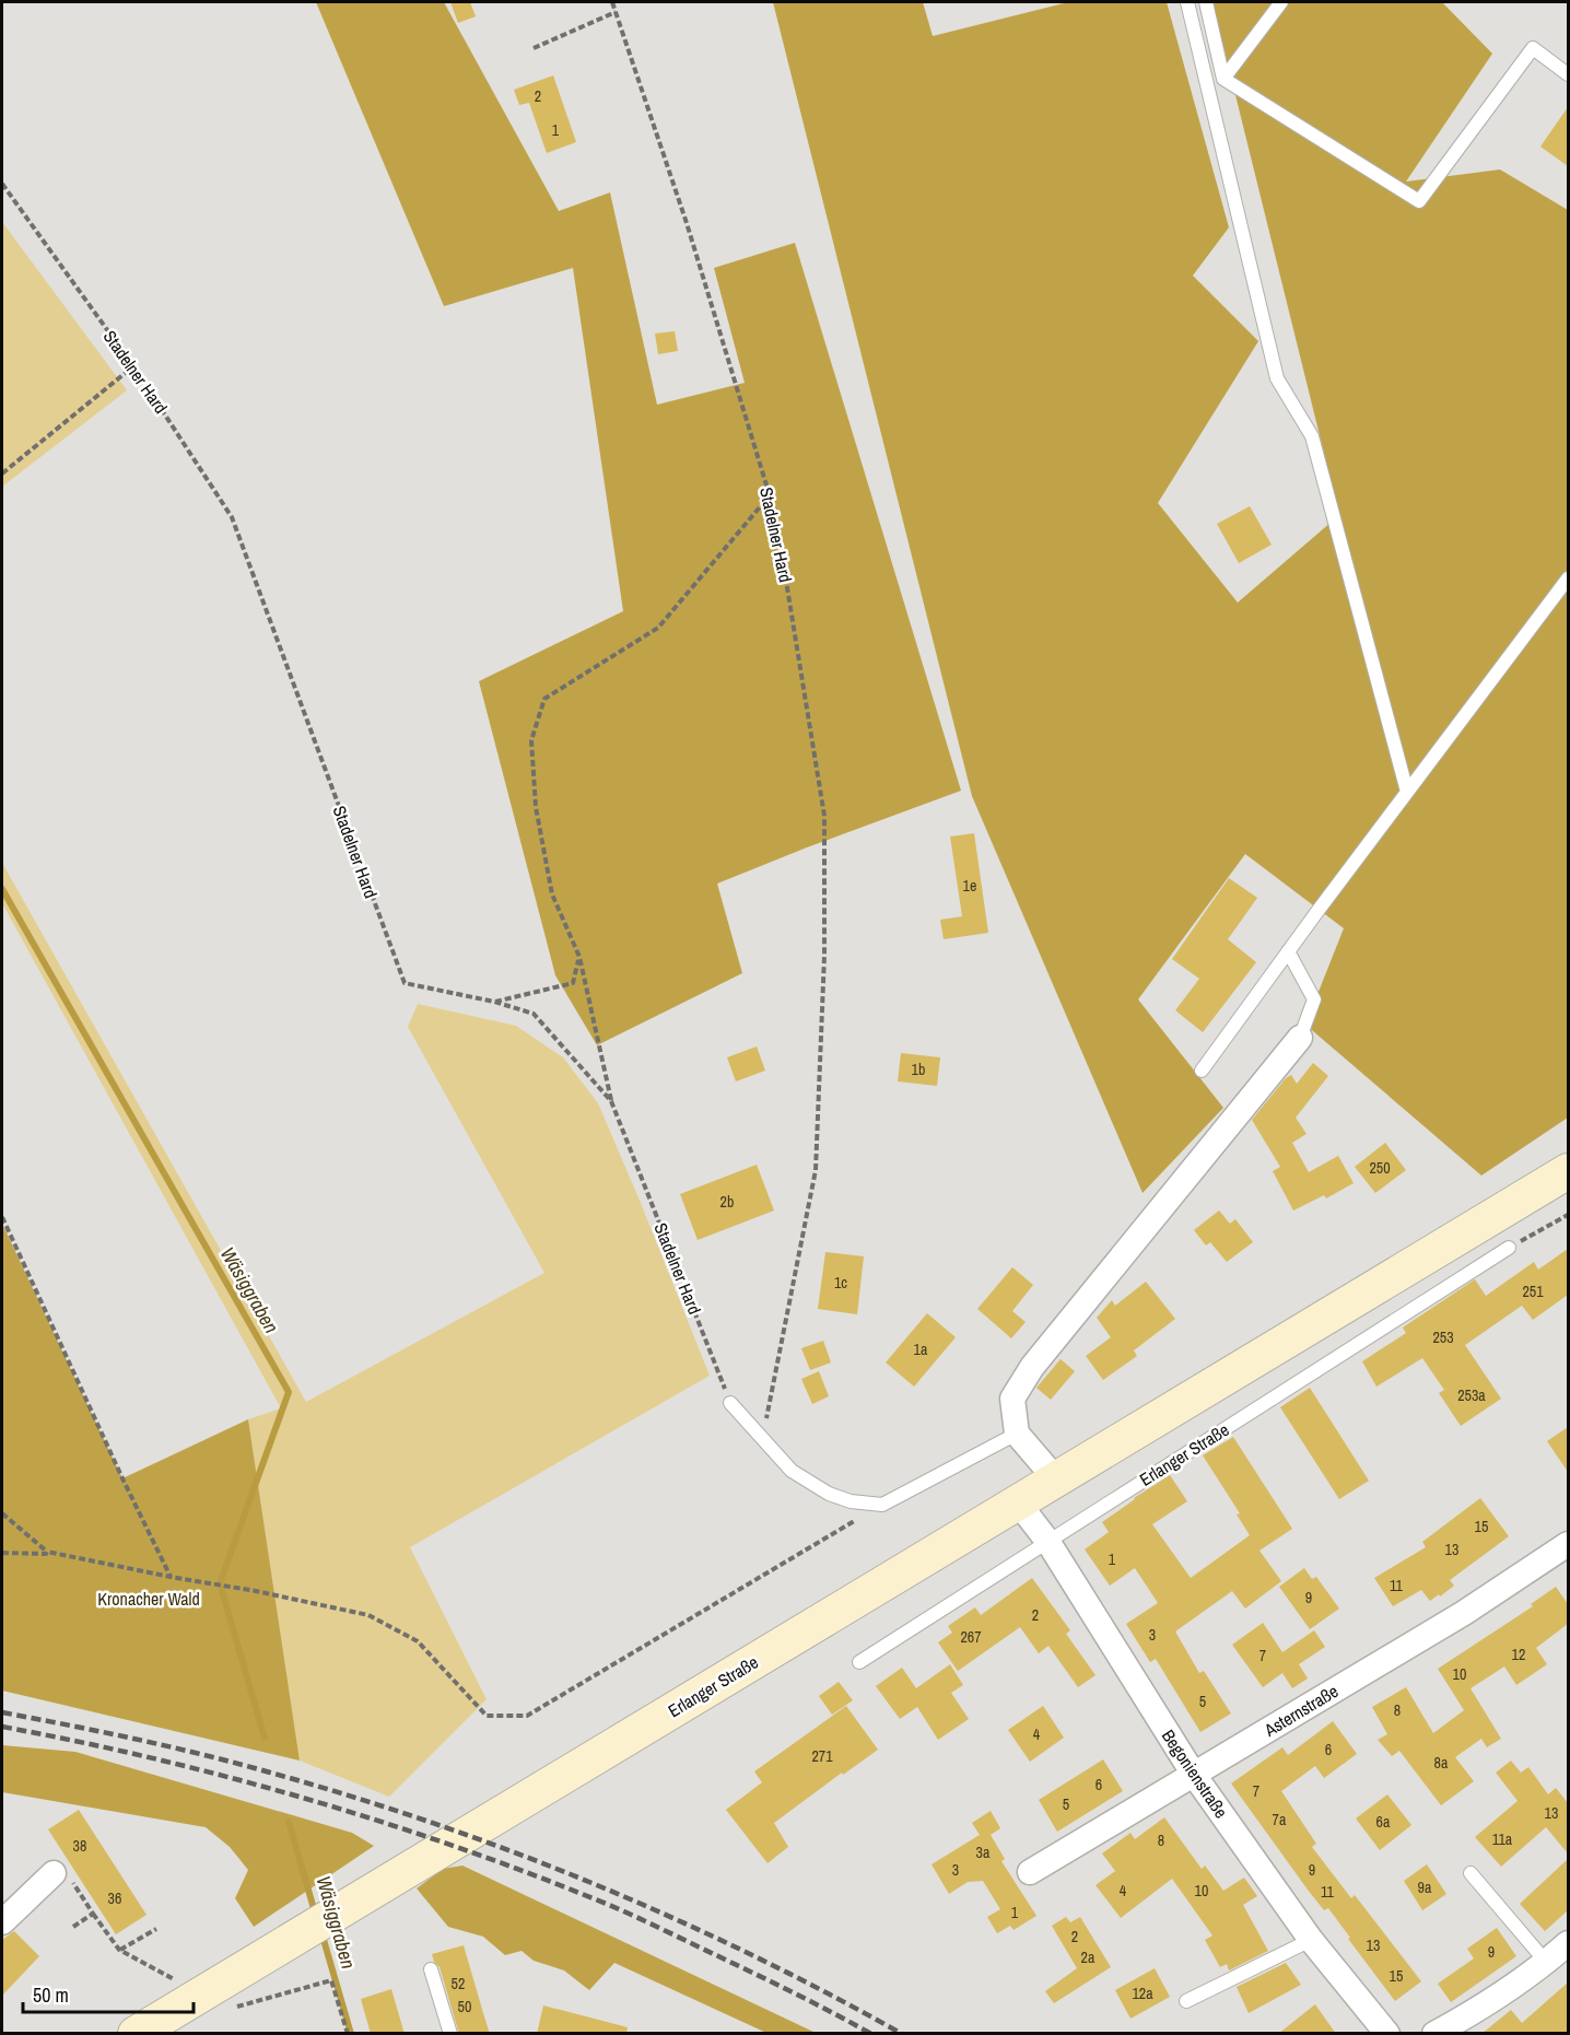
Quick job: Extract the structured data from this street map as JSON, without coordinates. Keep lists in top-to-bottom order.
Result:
{
  "streets": {
    "main road": ["Erlanger Straße"],
    "street": ["Asternstraße", "Begonienstraße"],
    "path": ["Stadelner Hard"]
  },
  "crossings": [
    ["Erlanger Straße", "Begonienstraße"],
    ["Asternstraße", "Begonienstraße"]
  ],
  "water": ["Wäsiggraben"],
  "parks": ["Kronacher Wald"],
  "house_numbers": [
    "2",
    "1",
    "1e",
    "1b",
    "250",
    "2b",
    "1c",
    "251",
    "253",
    "1a",
    "253a",
    "15",
    "13",
    "1",
    "11",
    "9",
    "2",
    "3",
    "267",
    "12",
    "7",
    "10",
    "5",
    "8",
    "4",
    "6",
    "271",
    "8a",
    "6",
    "7",
    "5",
    "13",
    "7a",
    "6a",
    "11a",
    "8",
    "38",
    "3a",
    "3",
    "9",
    "9a",
    "4",
    "10",
    "11",
    "36",
    "1",
    "2",
    "13",
    "9",
    "2a",
    "15",
    "52",
    "12a",
    "50"
  ],
  "scale_bar": "50 m"
}
